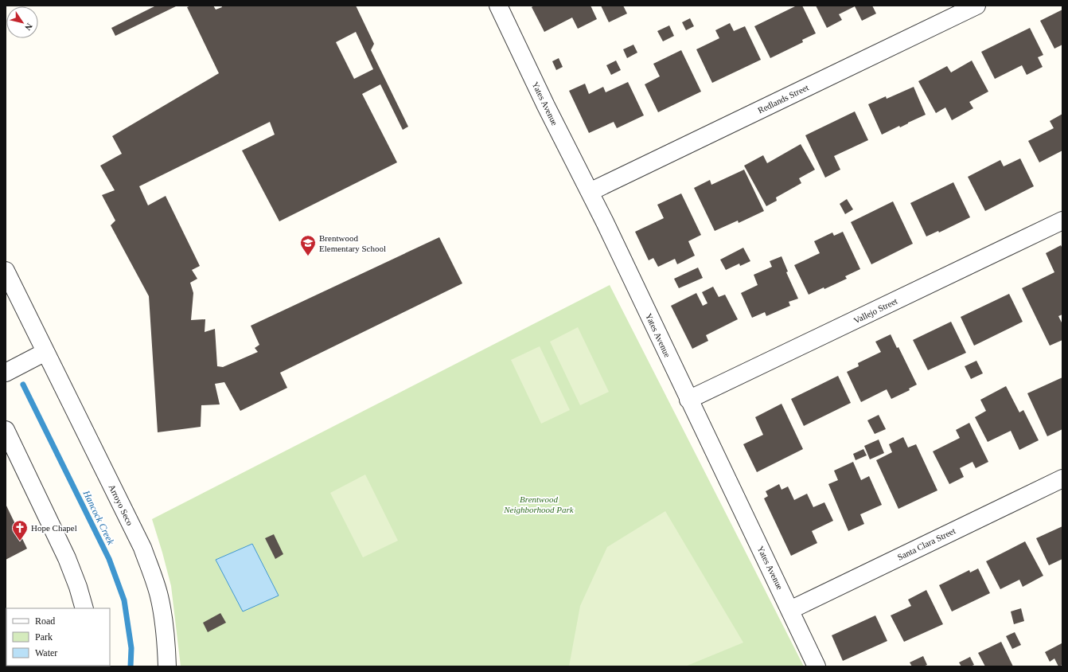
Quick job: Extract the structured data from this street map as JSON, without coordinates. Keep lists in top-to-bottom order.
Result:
{
  "streets": {
    "street": [
      "Redlands Street",
      "Yates Avenue",
      "Vallejo Street",
      "Arroyo Seco",
      "Santa Clara Street"
    ]
  },
  "crossings": [
    ["Redlands Street", "Yates Avenue"],
    ["Yates Avenue", "Vallejo Street"],
    ["Yates Avenue", "Santa Clara Street"]
  ],
  "water": ["Hancock Creek"],
  "parks": ["Brentwood Neighborhood Park"],
  "places": {
    "school or university": ["Brentwood Elementary School"],
    "church": ["Hope Chapel"]
  },
  "legend": ["Road", "Park", "Water"],
  "north": "bottom right"
}
